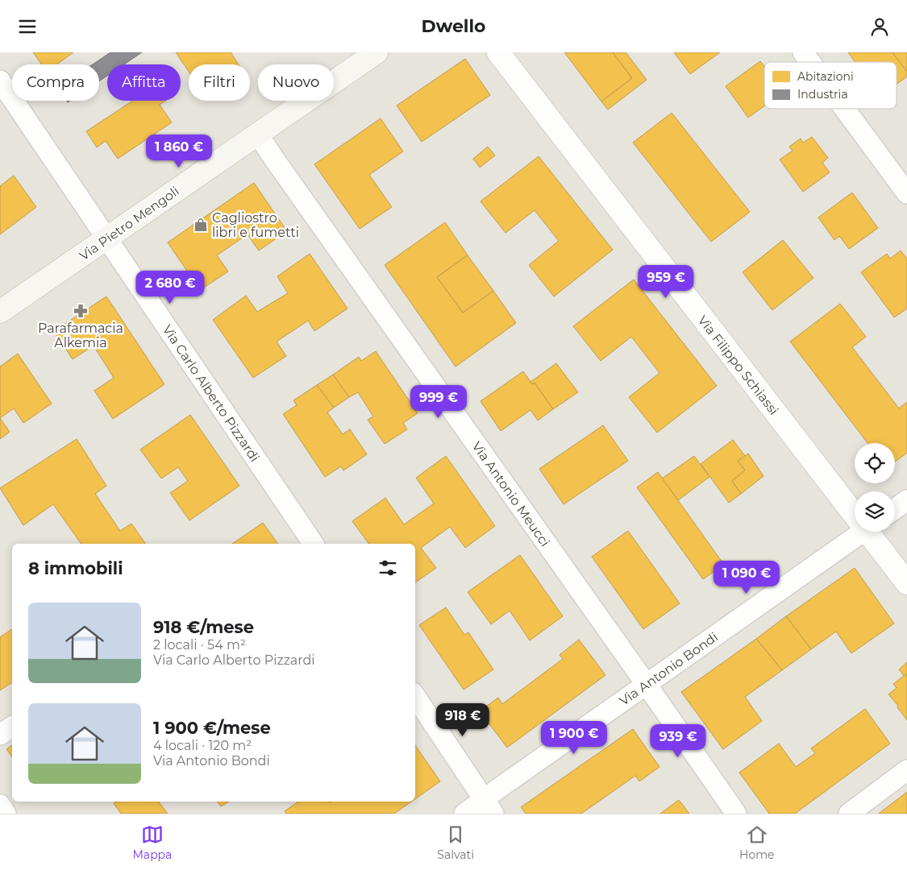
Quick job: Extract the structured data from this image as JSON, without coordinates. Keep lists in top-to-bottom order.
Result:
{
  "streets": {
    "main road": ["Via Pietro Mengoli"],
    "street": [
      "Via Filippo Schiassi",
      "Via Carlo Alberto Pizzardi",
      "Via Antonio Meucci",
      "Via Antonio Bondi"
    ]
  },
  "crossings": [
    ["Via Pietro Mengoli", "Via Carlo Alberto Pizzardi"],
    ["Via Pietro Mengoli", "Via Antonio Meucci"],
    ["Via Antonio Meucci", "Via Antonio Bondi"]
  ],
  "places": {
    "shop": ["Cagliostro libri e fumetti"],
    "pharmacy": ["Parafarmacia Alkemia"]
  },
  "legend": ["Abitazioni", "Industria"],
  "page": {
    "header": "Dwello",
    "chip": [
      "Compra",
      "Affitta",
      "Filtri",
      "Nuovo"
    ],
    "price": [
      "1 860 €",
      "959 €",
      "2 680 €",
      "999 €",
      "1 090 €",
      "918 €",
      "1 900 €",
      "939 €"
    ],
    "heading": "8 immobili",
    "list": [
      {
        "name": "918 €/mese",
        "note": "2 locali · 54 m² · Via Carlo Alberto Pizzardi"
      },
      {
        "name": "1 900 €/mese",
        "note": "4 locali · 120 m² · Via Antonio Bondi"
      }
    ],
    "tabs": ["Mappa", "Salvati", "Home"]
  }
}
